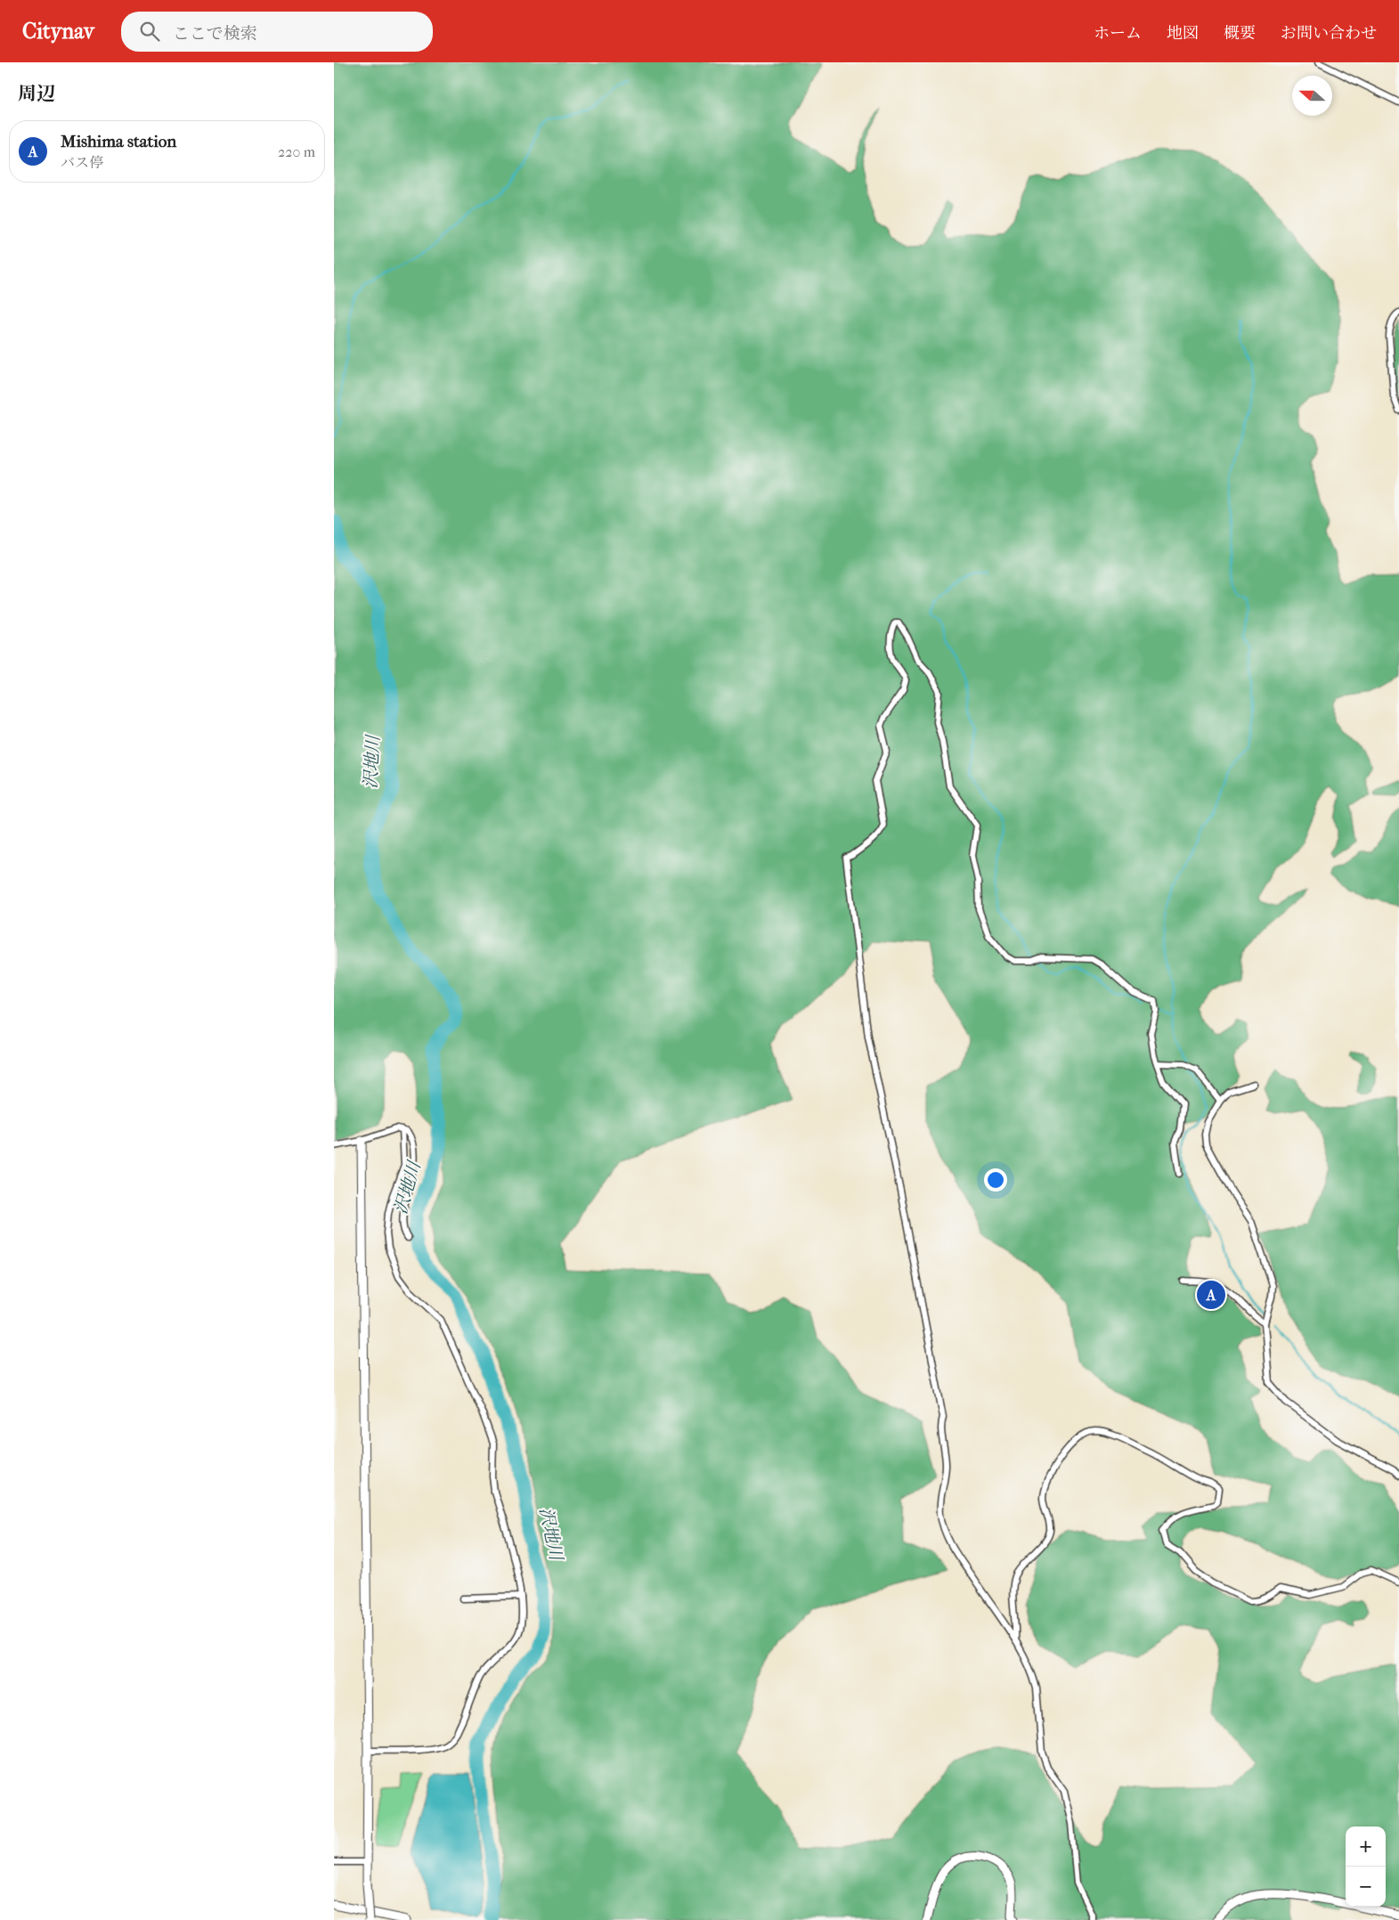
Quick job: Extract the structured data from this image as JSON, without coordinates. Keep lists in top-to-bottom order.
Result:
{
  "water": ["沢地川"],
  "north": "left",
  "page": {
    "header": "Citynav",
    "search": "ここで検索",
    "nav": [
      "ホーム",
      "地図",
      "概要",
      "お問い合わせ"
    ],
    "heading": "周辺",
    "list": [
      {
        "mark": "A",
        "name": "Mishima station",
        "note": "バス停",
        "value": "220 m"
      }
    ],
    "pins": "A",
    "map_buttons": ["+", "−"]
  }
}
